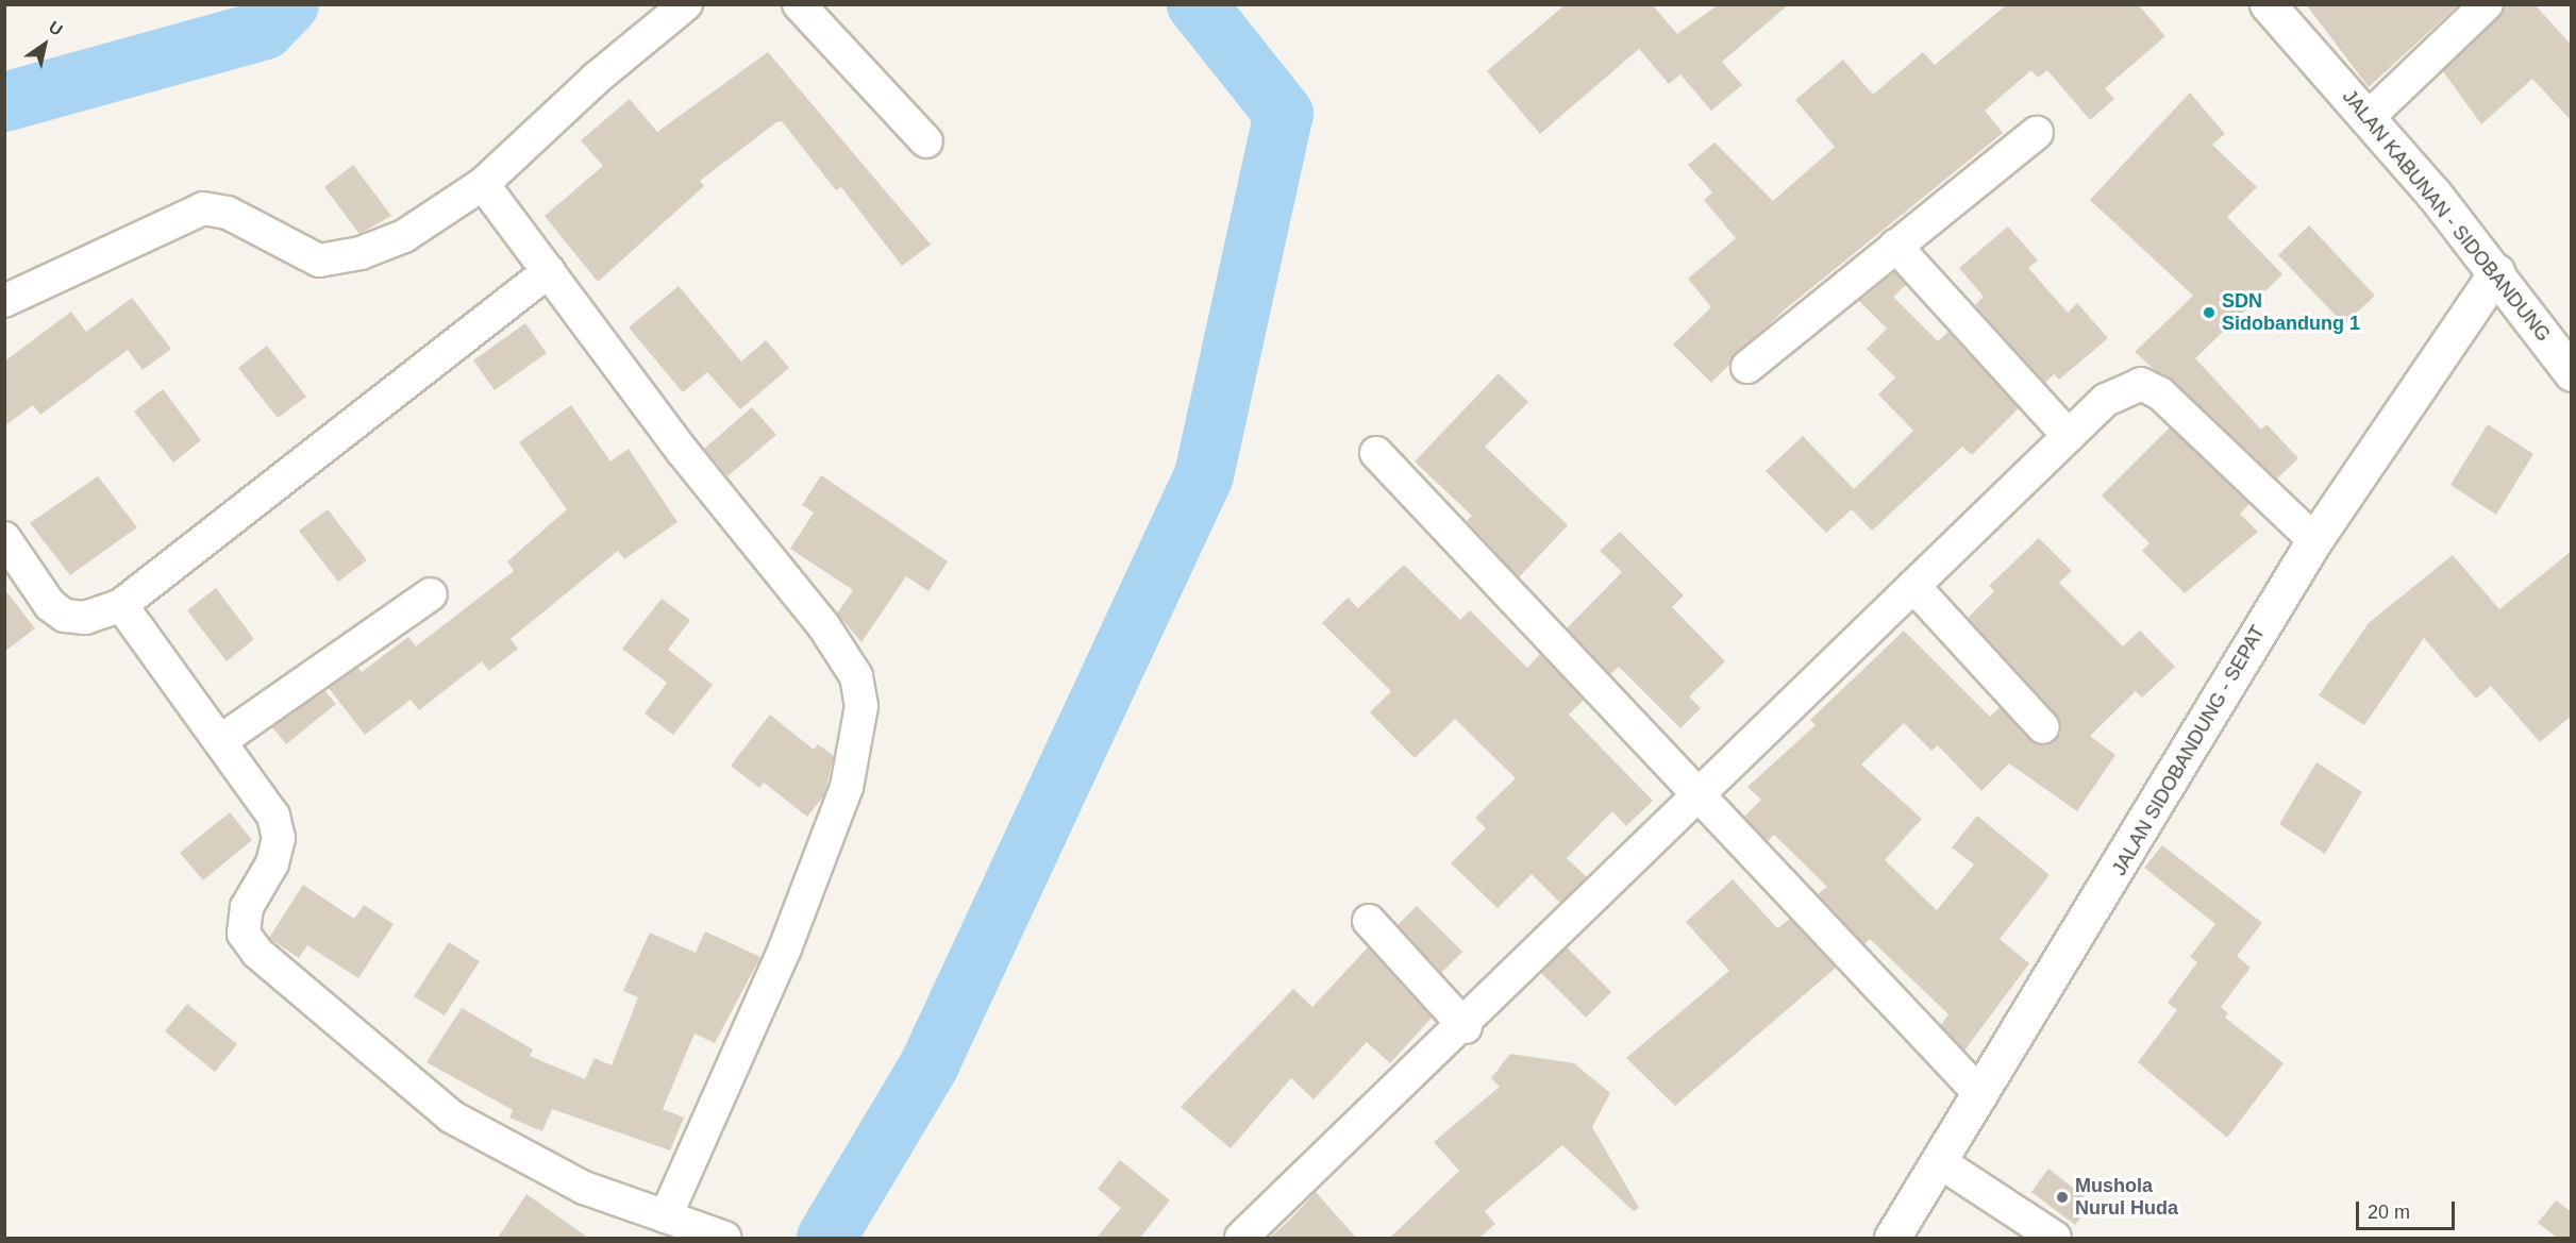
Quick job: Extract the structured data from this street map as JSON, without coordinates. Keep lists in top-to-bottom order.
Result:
{
  "streets": {
    "street": ["JALAN KABUNAN - SIDOBANDUNG", "JALAN SIDOBANDUNG - SEPAT"]
  },
  "crossings": [
    ["JALAN KABUNAN - SIDOBANDUNG", "JALAN SIDOBANDUNG - SEPAT"]
  ],
  "places": ["SDN Sidobandung 1", "Mushola Nurul Huda"],
  "scale_bar": "20 m",
  "north": "top right"
}
